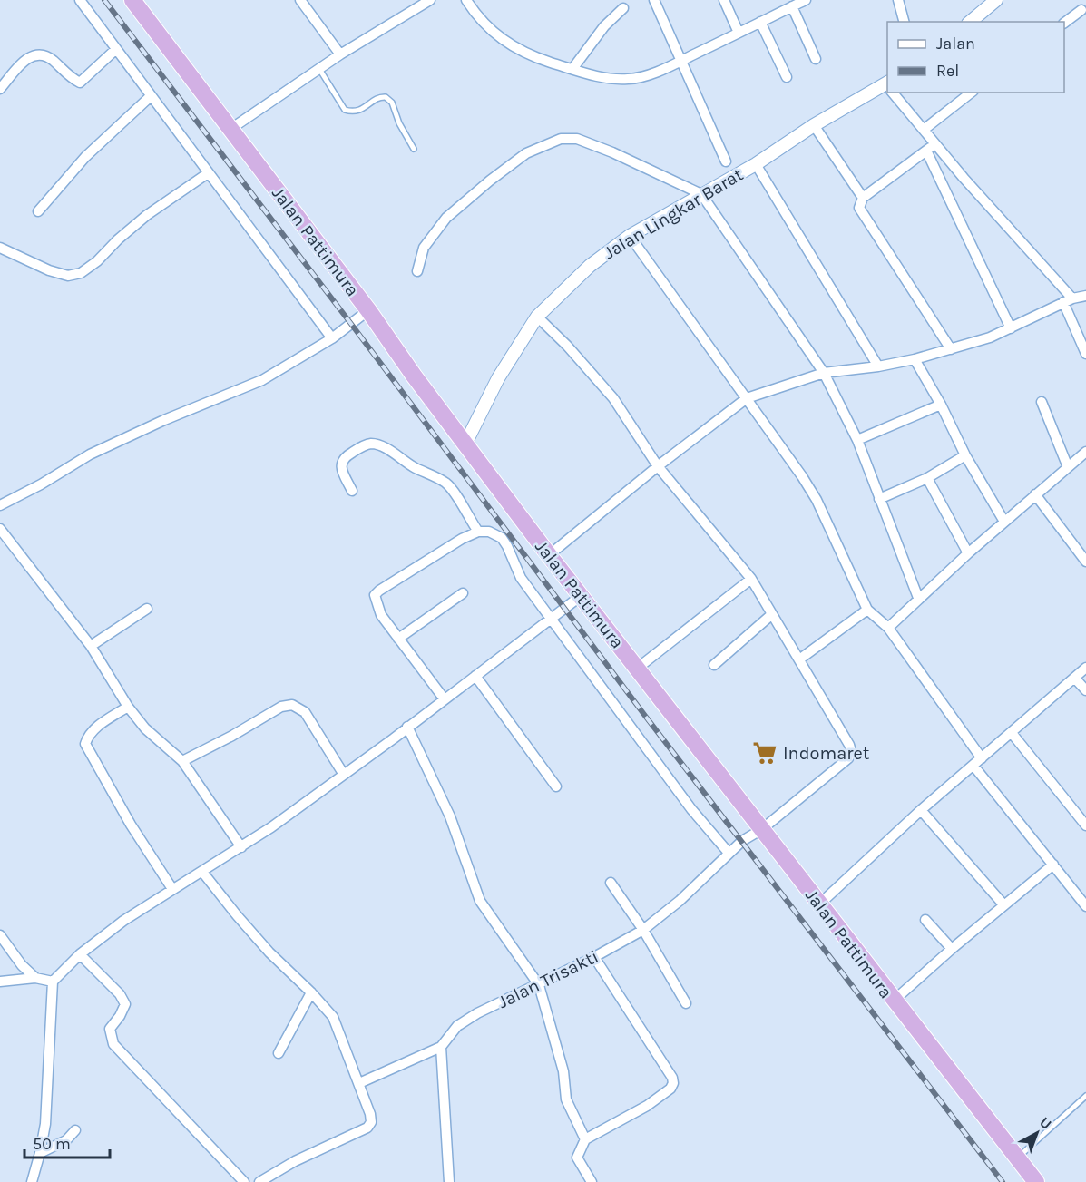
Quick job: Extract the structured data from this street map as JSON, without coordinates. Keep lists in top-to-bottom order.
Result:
{
  "streets": {
    "highway": ["Jalan Pattimura"],
    "street": ["Jalan Lingkar Barat", "Jalan Trisakti"]
  },
  "crossings": [
    ["Jalan Lingkar Barat", "Jalan Pattimura"],
    ["Jalan Pattimura", "Jalan Trisakti"]
  ],
  "places": {
    "supermarket": ["Indomaret"]
  },
  "legend": ["Jalan", "Rel"],
  "scale_bar": "50 m",
  "north": "top right"
}
